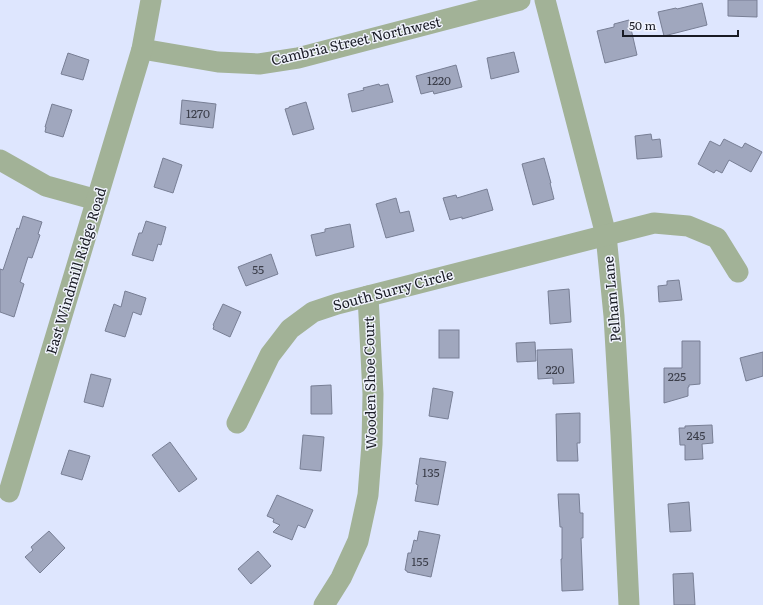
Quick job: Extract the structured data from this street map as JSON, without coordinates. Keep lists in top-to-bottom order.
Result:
{
  "streets": {
    "street": [
      "Cambria Street Northwest",
      "East Windmill Ridge Road",
      "South Surry Circle",
      "Pelham Lane",
      "Wooden Shoe Court"
    ]
  },
  "crossings": [
    ["Cambria Street Northwest", "East Windmill Ridge Road"],
    ["South Surry Circle", "Pelham Lane"],
    ["South Surry Circle", "Wooden Shoe Court"]
  ],
  "house_numbers": [
    "1220",
    "1270",
    "55",
    "220",
    "225",
    "245",
    "135",
    "155"
  ],
  "scale_bar": "50 m"
}
